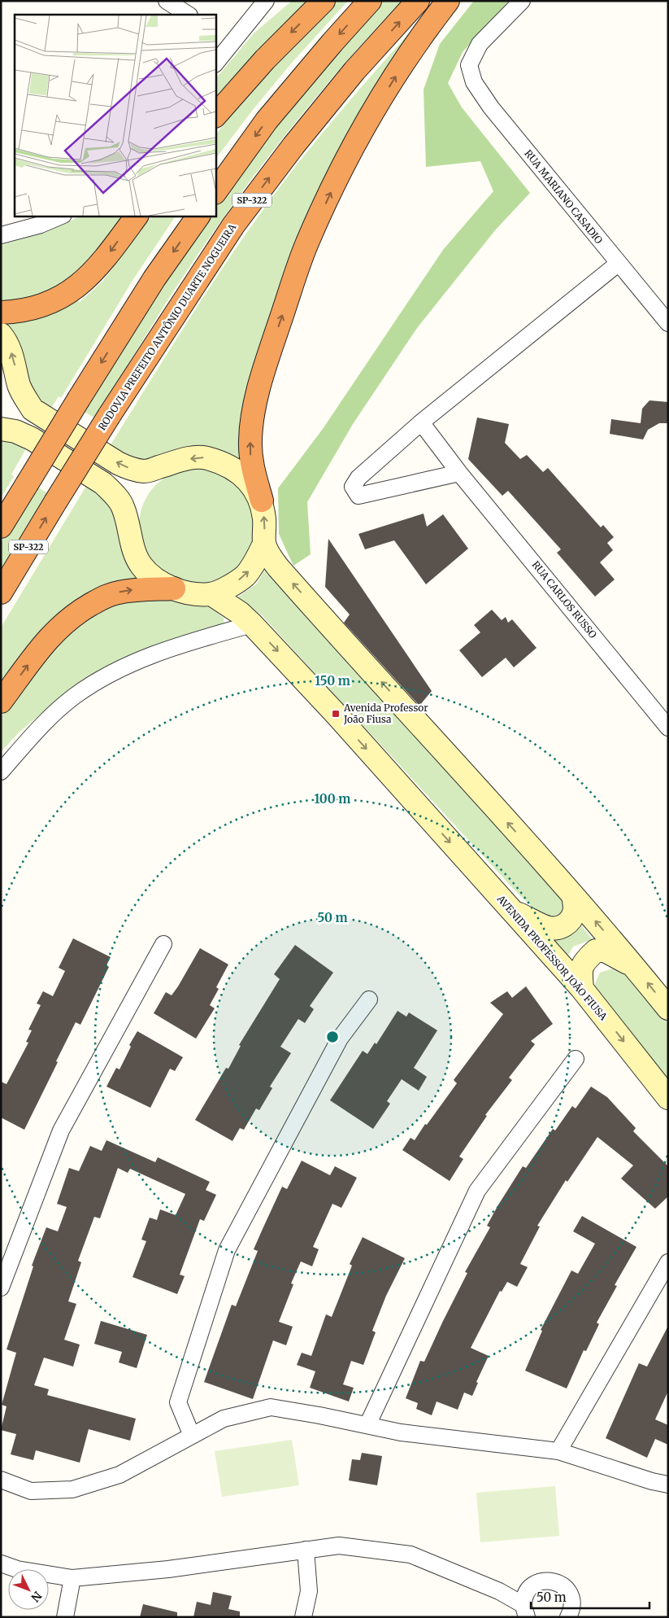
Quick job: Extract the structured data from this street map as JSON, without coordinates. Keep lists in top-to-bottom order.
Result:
{
  "streets": {
    "highway": ["SP-322", "RODOVIA PREFEITO ANTÔNIO DUARTE NOGUEIRA"],
    "main road": ["AVENIDA PROFESSOR JOÃO FIUSA"],
    "street": ["RUA MARIANO CASADIO", "RUA CARLOS RUSSO"]
  },
  "places": {
    "transit": ["Avenida Professor João Fiusa"]
  },
  "scale_bar": "50 m",
  "north": "bottom right",
  "rings": ["150 m", "100 m", "50 m"]
}
